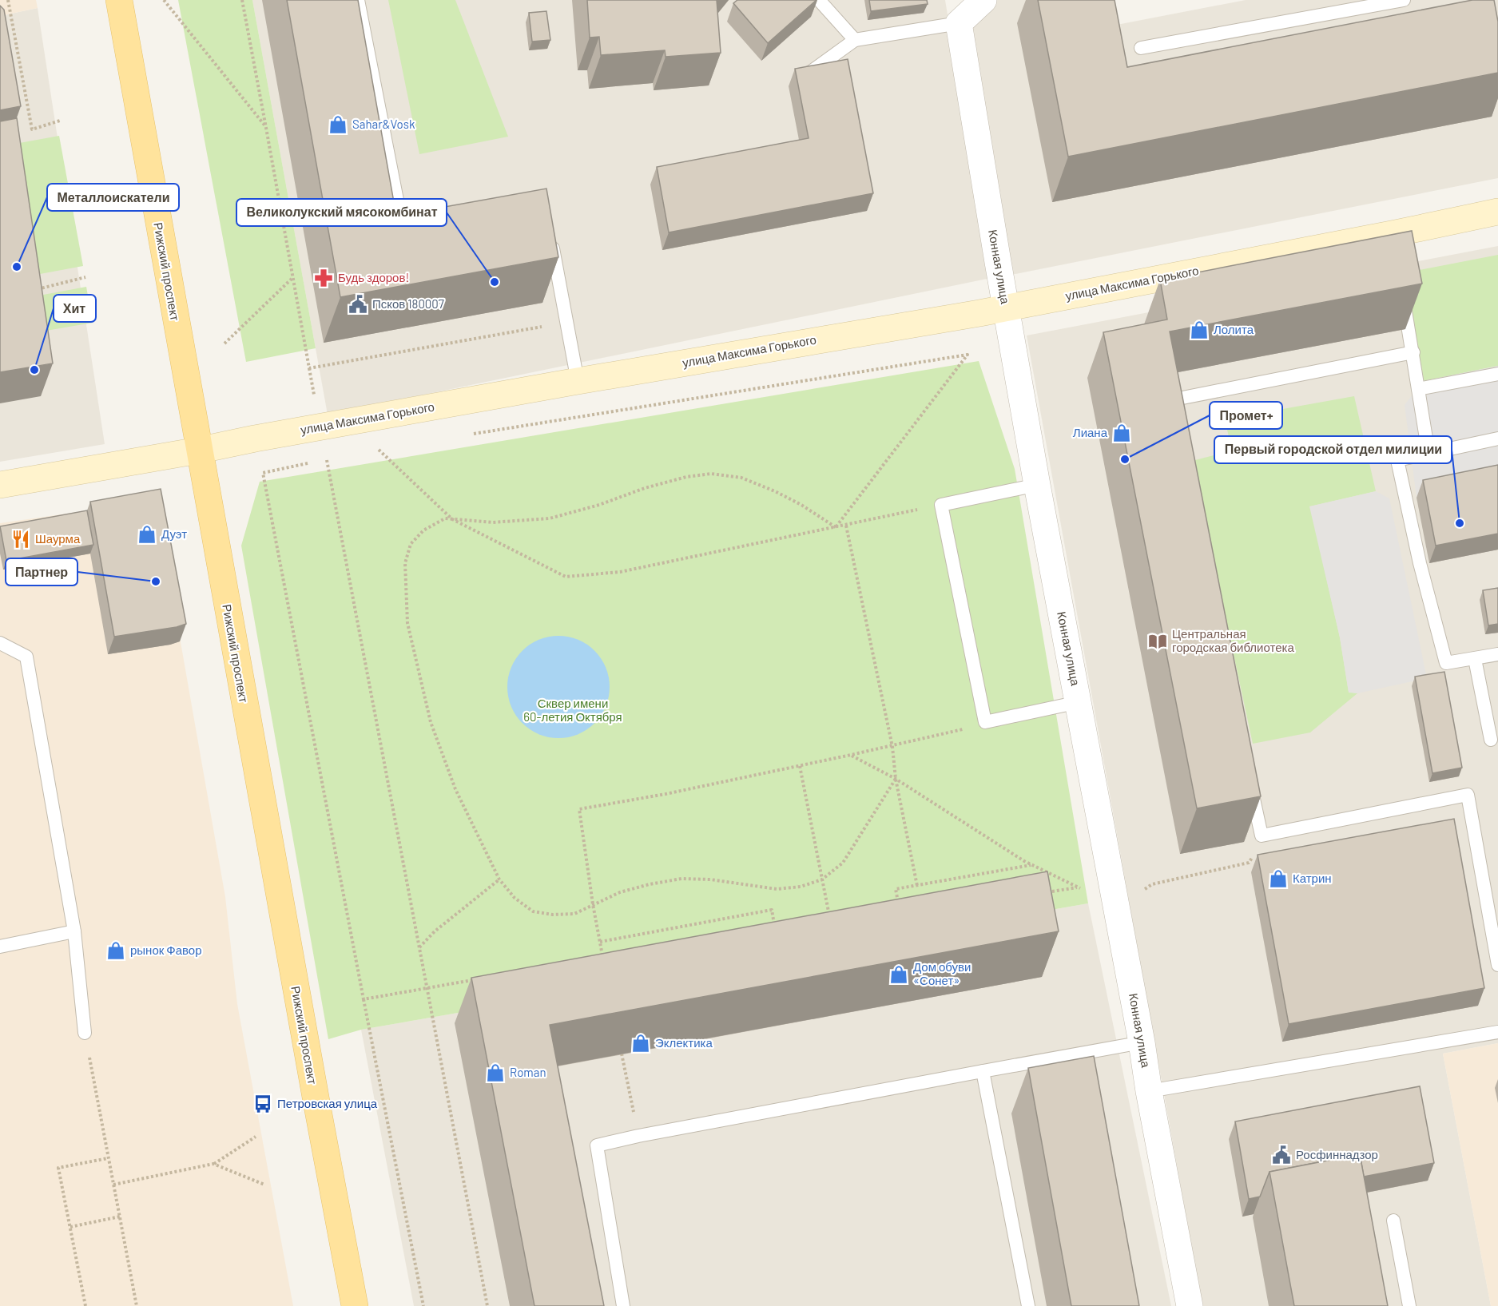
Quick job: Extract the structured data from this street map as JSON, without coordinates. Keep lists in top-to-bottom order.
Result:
{
  "streets": {
    "main road": ["Рижский проспект", "улица Максима Горького"],
    "street": ["Конная улица"]
  },
  "crossings": [
    ["Конная улица", "улица Максима Горького"],
    ["Рижский проспект", "улица Максима Горького"]
  ],
  "parks": ["Сквер имени 60-летия Октября"],
  "places": {
    "shop": [
      "Sahar&Vosk",
      "Лолита",
      "Лиана",
      "Дуэт",
      "Катрин",
      "рынок Фавор",
      "Дом обуви «Сонет»",
      "Эклектика",
      "Roman"
    ],
    "other": [
      "Металлоискатели",
      "Великолукский мясокомбинат",
      "Хит",
      "Промет+",
      "Первый городской отдел милиции",
      "Партнер"
    ],
    "pharmacy": ["Будь здоров!"],
    "public building": ["Псков 180007", "Росфиннадзор"],
    "restaurant": ["Шаурма"],
    "library": ["Центральная городская библиотека"],
    "bus stop": ["Петровская улица"]
  }
}
